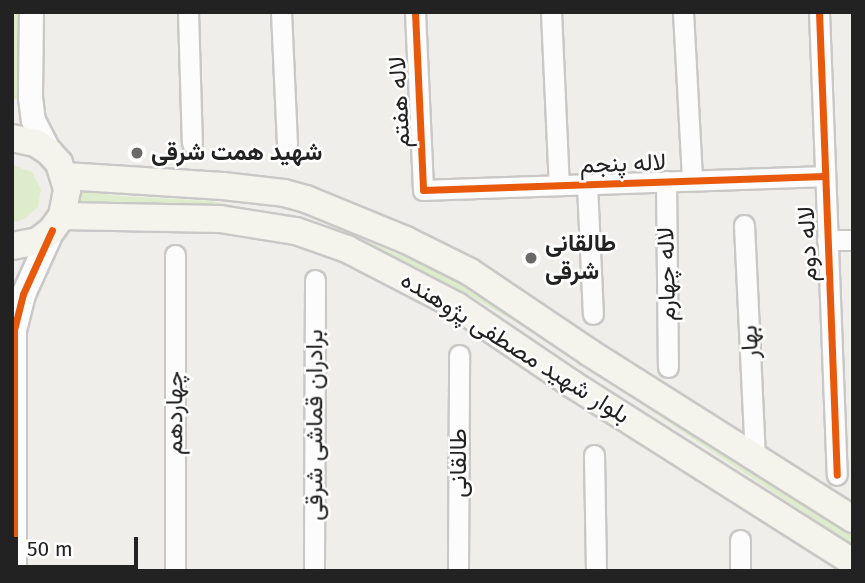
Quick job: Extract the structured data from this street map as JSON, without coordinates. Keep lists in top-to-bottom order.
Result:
{
  "streets": {
    "main road": ["بلوار شهید مصطفی پژوهنده"],
    "street": [
      "لاله هفتم",
      "لاله پنجم",
      "لاله دوم",
      "لاله چهارم",
      "بهار",
      "چهاردهم",
      "برادران قماشی شرقی",
      "طالقانی"
    ]
  },
  "crossings": [
    ["لاله هفتم", "لاله پنجم"],
    ["لاله پنجم", "لاله دوم"],
    ["لاله پنجم", "لاله چهارم"],
    ["بهار", "بلوار شهید مصطفی پژوهنده"]
  ],
  "places": ["شهید همت شرقی", "طالقانی شرقی"],
  "scale_bar": "50 m"
}
